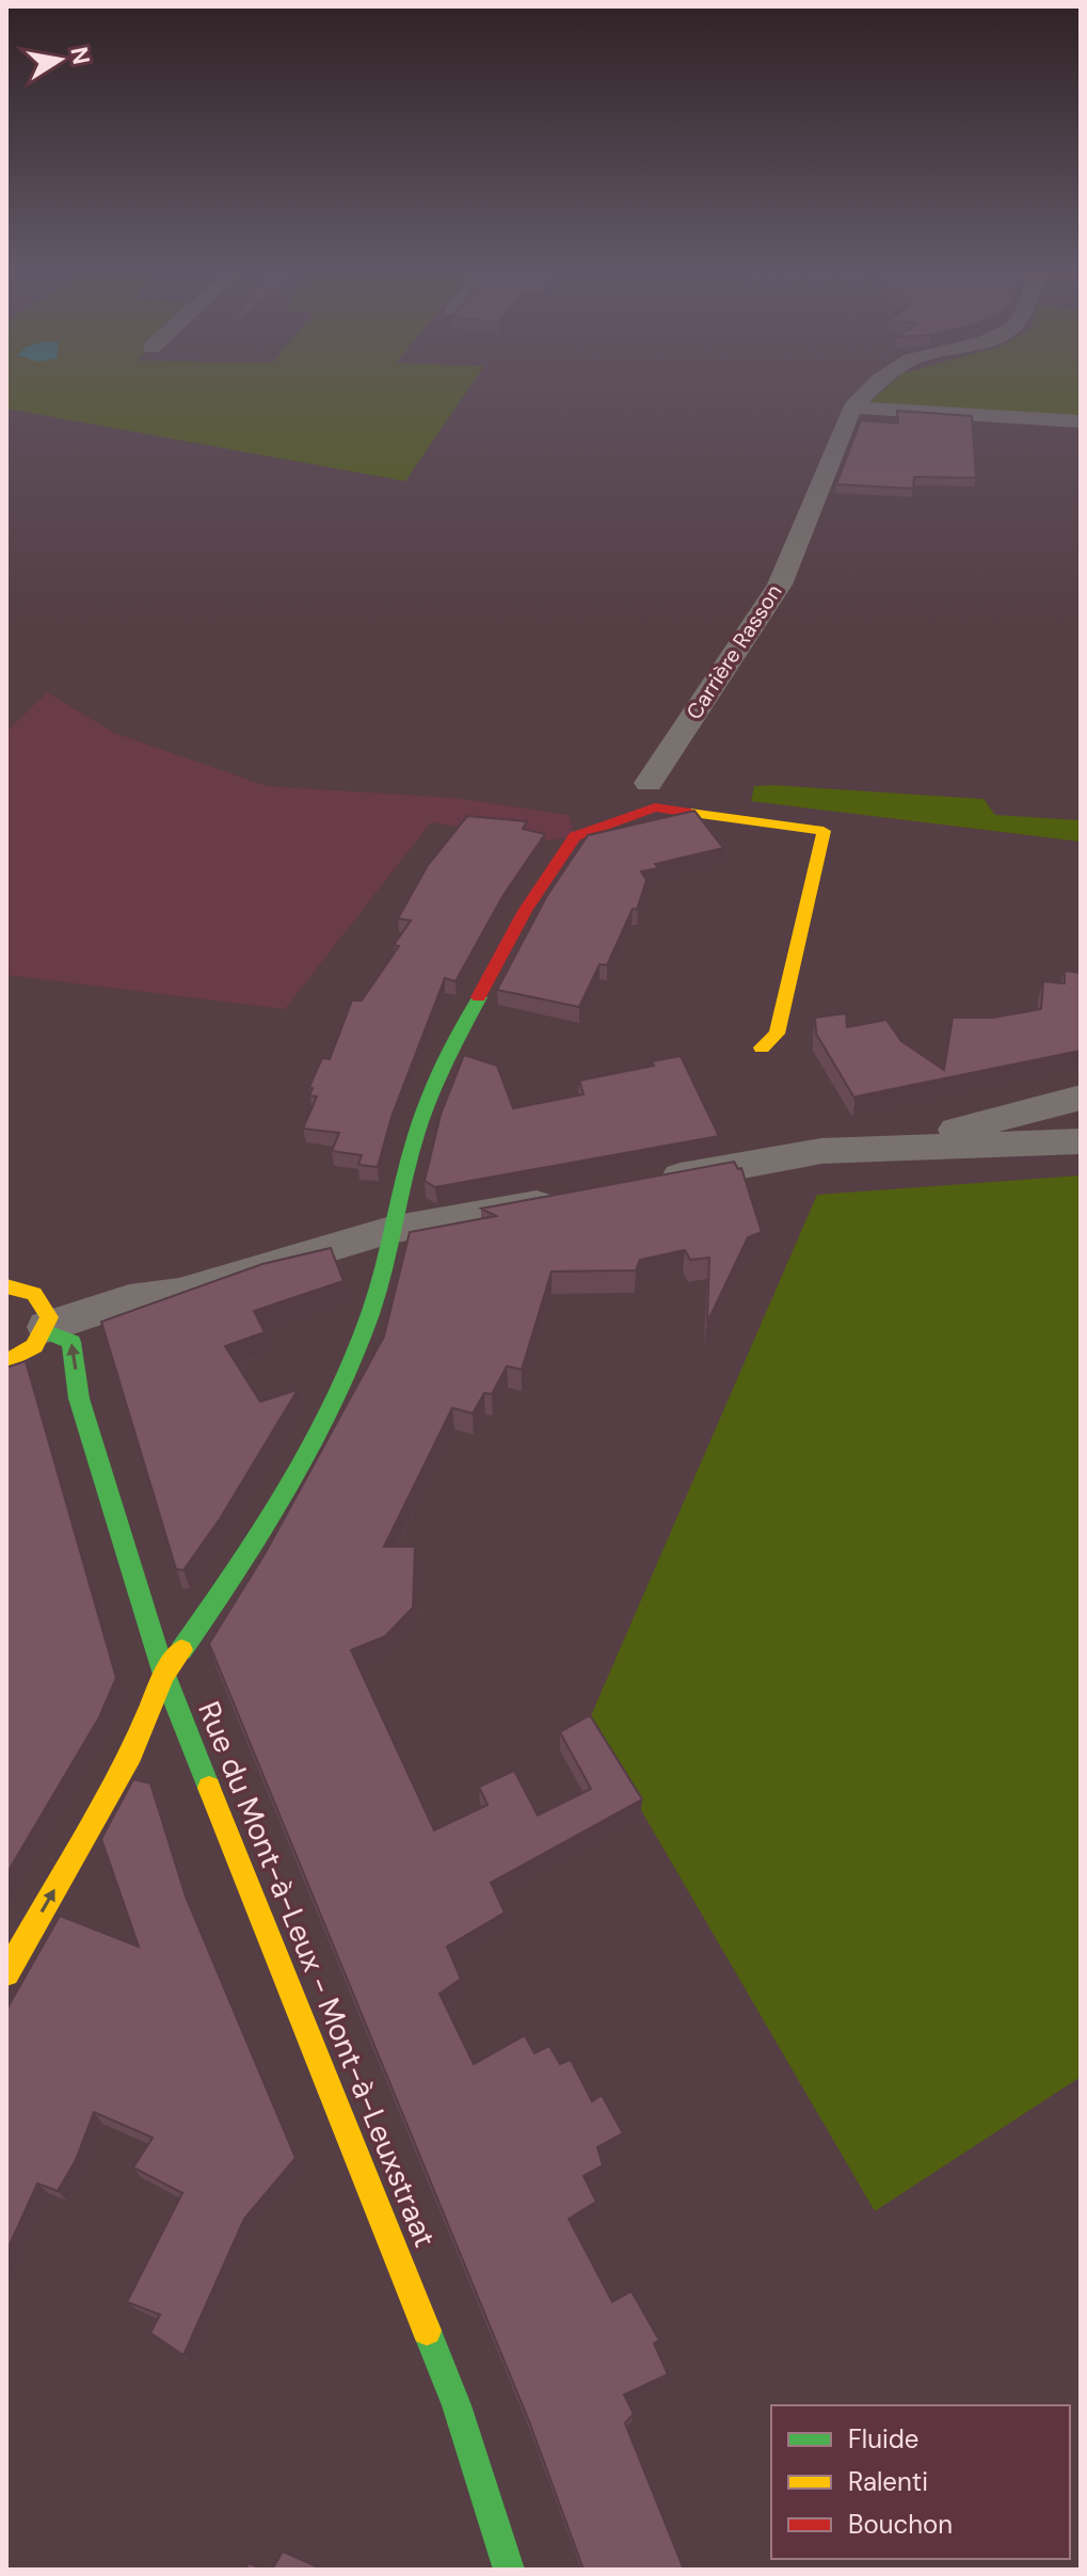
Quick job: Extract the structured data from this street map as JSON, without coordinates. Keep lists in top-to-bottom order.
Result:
{
  "streets": {
    "street": ["Carrière Rasson", "Rue du Mont-à-Leux - Mont-à-Leuxstraat"]
  },
  "legend": ["Fluide", "Ralenti", "Bouchon"],
  "north": "right"
}
